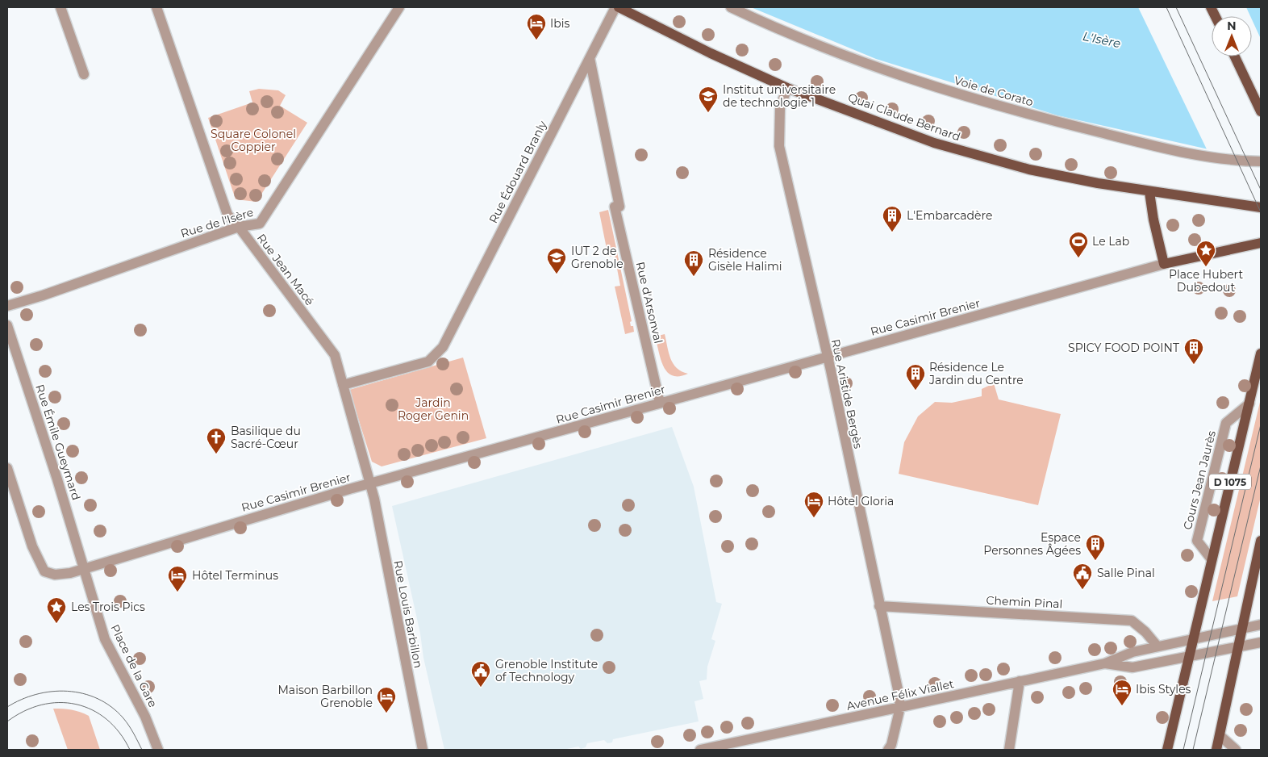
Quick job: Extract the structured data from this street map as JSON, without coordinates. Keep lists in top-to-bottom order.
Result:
{
  "streets": {
    "main road": ["Quai Claude Bernard", "D 1075"],
    "street": [
      "Voie de Corato",
      "Rue Édouard Branly",
      "Rue de l'Isère",
      "Rue Jean Macé",
      "Rue d'Arsonval",
      "Rue Casimir Brenier",
      "Rue Aristide Bergès",
      "Rue Émile Gueymard",
      "Cours Jean Jaurès",
      "Chemin Pinal",
      "Rue Louis Barbillon",
      "Place de la Gare",
      "Avenue Félix Viallet"
    ]
  },
  "crossings": [
    ["Quai Claude Bernard", "Rue Aristide Bergès"],
    ["Rue Édouard Branly", "Rue Jean Macé"],
    ["Rue Édouard Branly", "Rue d'Arsonval"],
    ["Rue de l'Isère", "Rue Jean Macé"],
    ["Rue Jean Macé", "Rue Casimir Brenier"],
    ["Rue Jean Macé", "Rue Louis Barbillon"],
    ["Rue d'Arsonval", "Rue Casimir Brenier"],
    ["Rue Casimir Brenier", "Rue Aristide Bergès"],
    ["Rue Casimir Brenier", "Rue Émile Gueymard"],
    ["Rue Casimir Brenier", "Rue Louis Barbillon"],
    ["Rue Casimir Brenier", "Place de la Gare"],
    ["Rue Aristide Bergès", "Chemin Pinal"],
    ["Rue Aristide Bergès", "Avenue Félix Viallet"],
    ["Rue Émile Gueymard", "Place de la Gare"],
    ["Cours Jean Jaurès", "D 1075"],
    ["D 1075", "Avenue Félix Viallet"],
    ["Chemin Pinal", "Avenue Félix Viallet"]
  ],
  "water": ["L'Isère"],
  "parks": ["Square Colonel Coppier", "Jardin Roger Genin"],
  "places": {
    "hotel": [
      "Ibis",
      "Hôtel Gloria",
      "Hôtel Terminus",
      "Ibis Styles",
      "Maison Barbillon Grenoble"
    ],
    "school or university": ["Institut universitaire de technologie 1", "IUT 2 de Grenoble"],
    "building": [
      "L'Embarcadère",
      "Résidence Gisèle Halimi",
      "SPICY FOOD POINT",
      "Résidence Le Jardin du Centre",
      "Espace Personnes Âgées"
    ],
    "sports": ["Le Lab"],
    "place": ["Place Hubert Dubedout", "Les Trois Pics"],
    "church": ["Basilique du Sacré-Cœur"],
    "public building": ["Salle Pinal", "Grenoble Institute of Technology"]
  },
  "north": "top"
}
